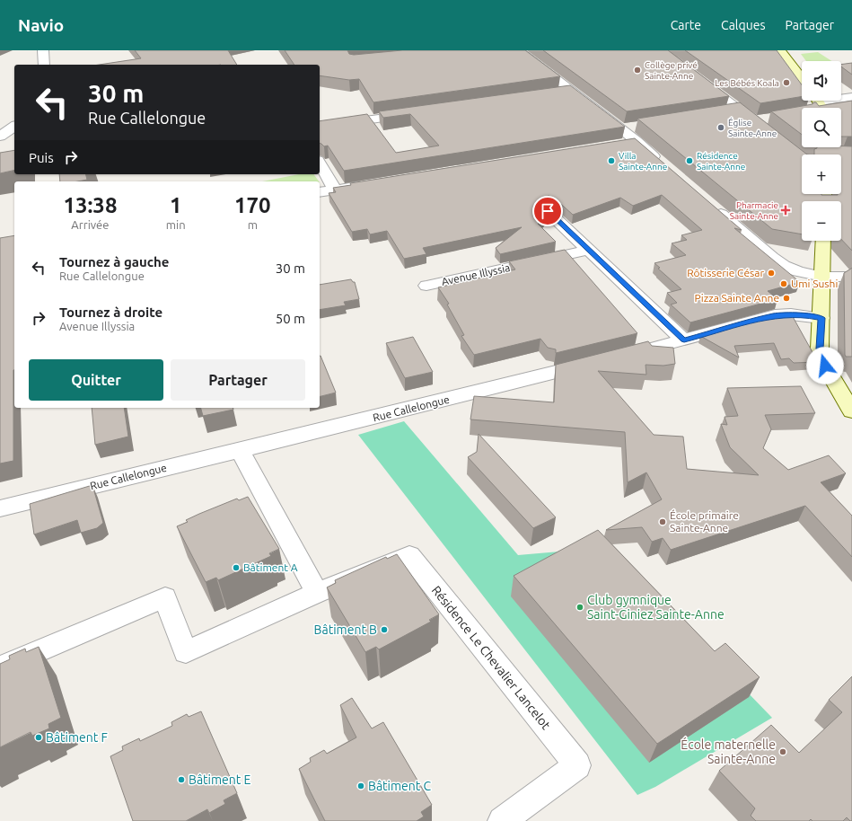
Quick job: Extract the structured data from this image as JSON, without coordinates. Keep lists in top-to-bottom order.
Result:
{
  "streets": {
    "street": ["Avenue Illyssia", "Rue Callelongue", "Résidence Le Chevalier Lancelot"]
  },
  "places": {
    "other": [
      "Collège privé Sainte-Anne",
      "Les Bébés Koala",
      "Église Sainte-Anne",
      "Villa Sainte-Anne",
      "Résidence Sainte-Anne",
      "Rôtisserie César",
      "Umi Sushi",
      "Pizza Sainte Anne",
      "École primaire Sainte-Anne",
      "Bâtiment A",
      "Club gymnique Saint-Giniez Sainte-Anne",
      "Bâtiment B",
      "Bâtiment F",
      "École maternelle Sainte-Anne",
      "Bâtiment E",
      "Bâtiment C"
    ],
    "health": ["Pharmacie Sainte-Anne"]
  },
  "page": {
    "header": "Navio",
    "nav": ["Carte", "Calques", "Partager"],
    "map_buttons": ["+", "−"],
    "turn": ["30 m", "Rue Callelongue"],
    "then": "Puis",
    "eta": [
      "13:38",
      "Arrivée",
      "1",
      "min",
      "170",
      "m"
    ],
    "list": [
      {
        "name": "Tournez à gauche",
        "note": "Rue Callelongue",
        "value": "30 m"
      },
      {
        "name": "Tournez à droite",
        "note": "Avenue Illyssia",
        "value": "50 m"
      }
    ],
    "buttons": ["Quitter", "Partager"]
  }
}
